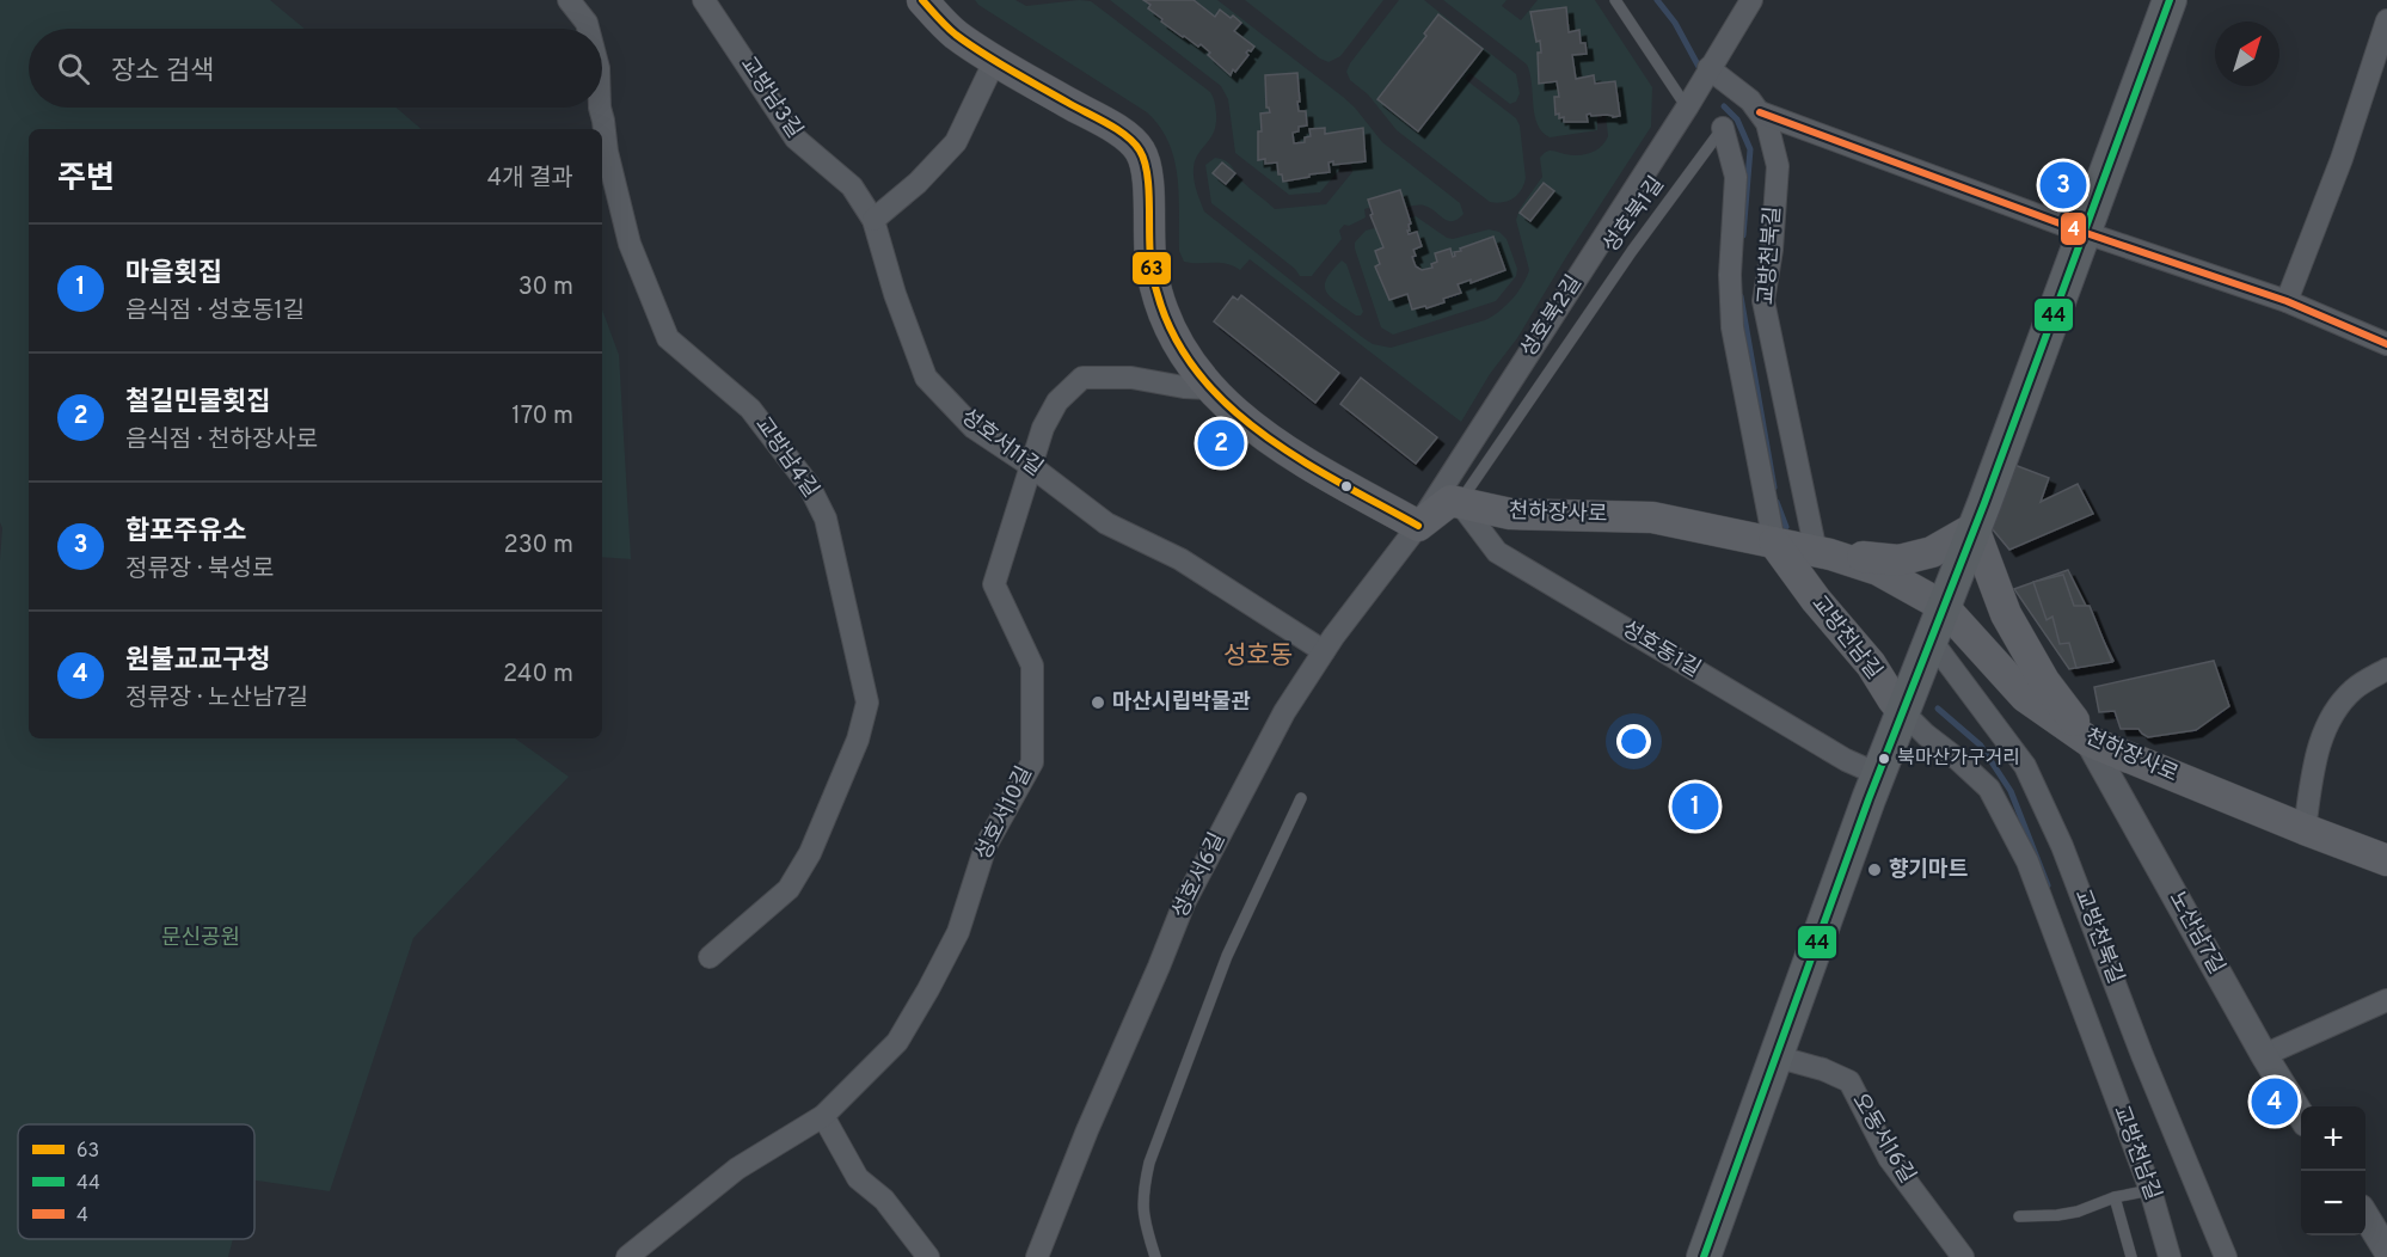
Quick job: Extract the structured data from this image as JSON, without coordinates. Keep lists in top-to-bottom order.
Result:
{
  "streets": {
    "main road": ["천하장사로", "교방천남길"],
    "street": [
      "교방남3길",
      "교방천북길",
      "성호북2길",
      "성호서11길",
      "교방남4길",
      "성호동1길",
      "성호서10길",
      "성호서6길",
      "노산남7길",
      "오동서16길"
    ],
    "lane": ["성호북1길"]
  },
  "crossings": [
    ["교방남3길", "성호서11길"],
    ["성호북1길", "천하장사로"],
    ["성호북1길", "교방천남길"],
    ["성호북1길", "성호동1길"],
    ["교방천북길", "성호북2길"],
    ["교방천북길", "천하장사로"],
    ["성호북2길", "성호서6길"],
    ["성호서11길", "성호서10길"],
    ["성호서11길", "성호서6길"],
    ["천하장사로", "교방천남길"],
    ["천하장사로", "성호동1길"],
    ["천하장사로", "노산남7길"]
  ],
  "districts": ["성호동"],
  "parks": ["문신공원"],
  "places": ["마산시립박물관", "북마산가구거리", "향기마트"],
  "lines": ["transit line 63", "transit line 44", "transit line 4"],
  "legend": ["63", "44", "4"],
  "north": "top right",
  "page": {
    "search": "장소 검색",
    "heading": ["주변", "4개 결과"],
    "pins": [
      "3",
      "2",
      "1",
      "4"
    ],
    "list": [
      {
        "mark": "1",
        "name": "마을횟집",
        "note": "음식점 · 성호동1길",
        "value": "30 m"
      },
      {
        "mark": "2",
        "name": "철길민물횟집",
        "note": "음식점 · 천하장사로",
        "value": "170 m"
      },
      {
        "mark": "3",
        "name": "합포주유소",
        "note": "정류장 · 북성로",
        "value": "230 m"
      },
      {
        "mark": "4",
        "name": "원불교교구청",
        "note": "정류장 · 노산남7길",
        "value": "240 m"
      }
    ],
    "map_buttons": ["+", "−"]
  }
}
